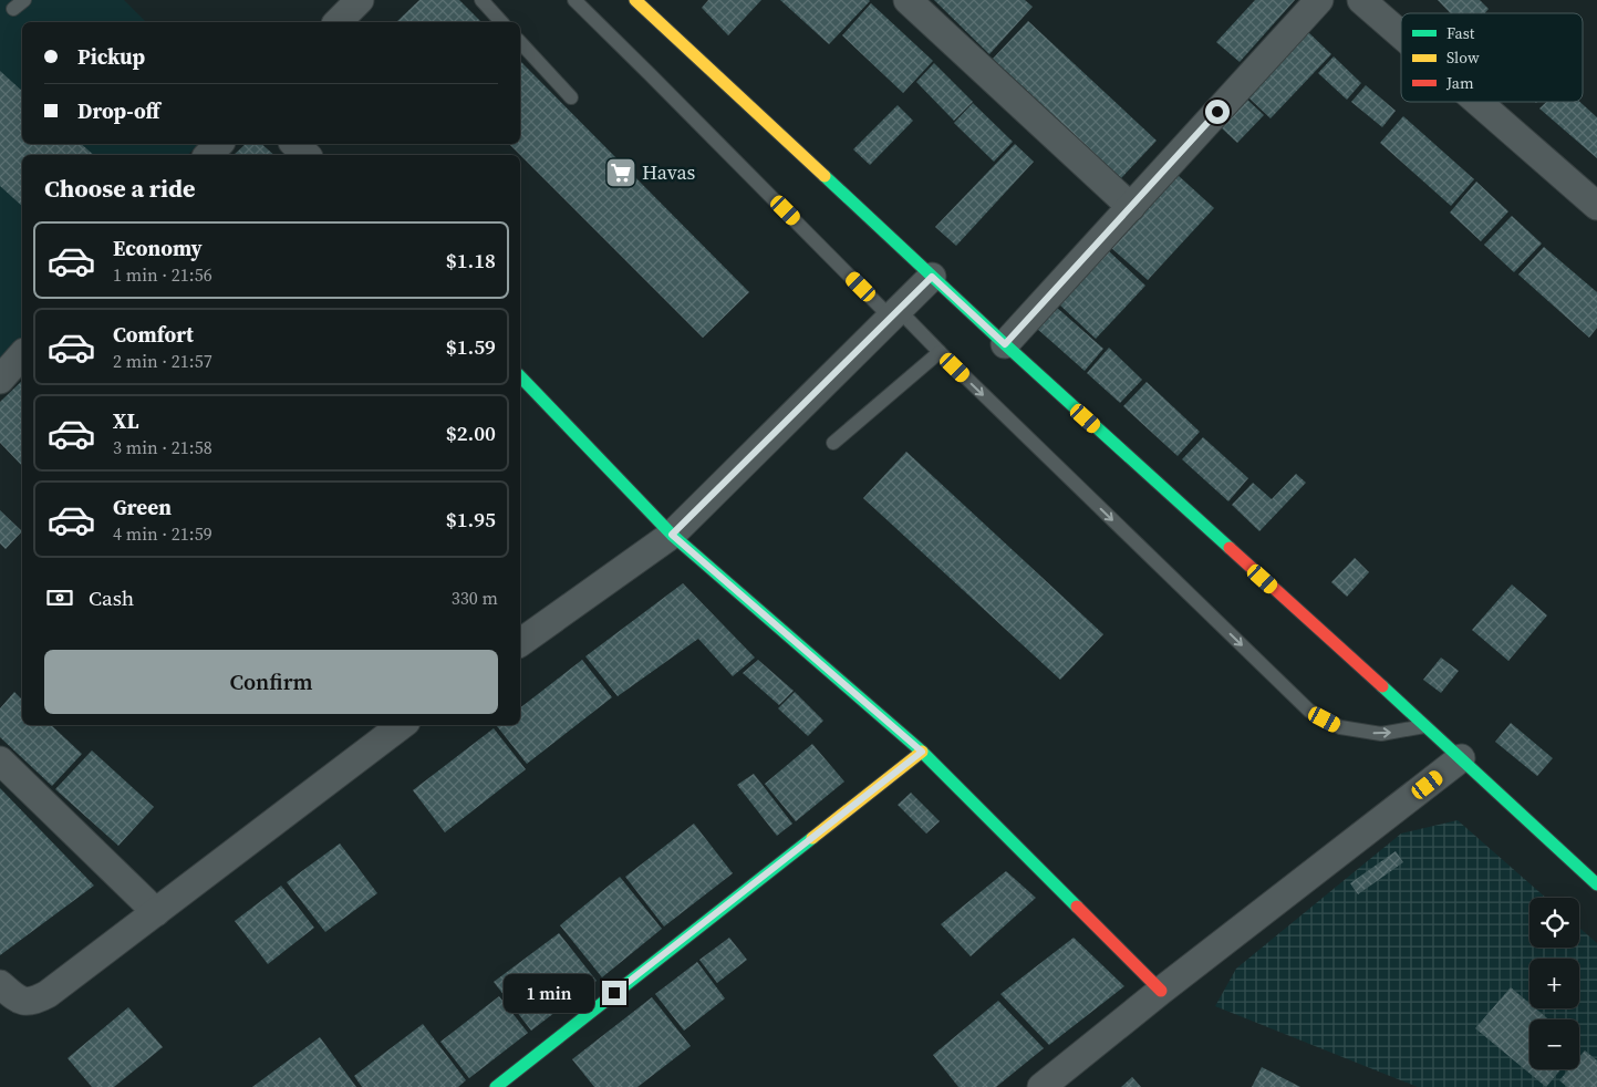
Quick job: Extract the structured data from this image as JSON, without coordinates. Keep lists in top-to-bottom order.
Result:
{
  "places": {
    "supermarket": ["Havas"]
  },
  "legend": ["Fast", "Slow", "Jam"],
  "page": {
    "banner": ["Pickup", "Drop-off"],
    "heading": "Choose a ride",
    "list": [
      {
        "name": "Economy",
        "note": "1 min · 21:56",
        "value": "$1.18"
      },
      {
        "name": "Comfort",
        "note": "2 min · 21:57",
        "value": "$1.59"
      },
      {
        "name": "XL",
        "note": "3 min · 21:58",
        "value": "$2.00"
      },
      {
        "name": "Green",
        "note": "4 min · 21:59",
        "value": "$1.95"
      }
    ],
    "pay": ["Cash", "330 m"],
    "buttons": "Confirm",
    "map_buttons": ["+", "−"],
    "bubble": "1 min"
  }
}
